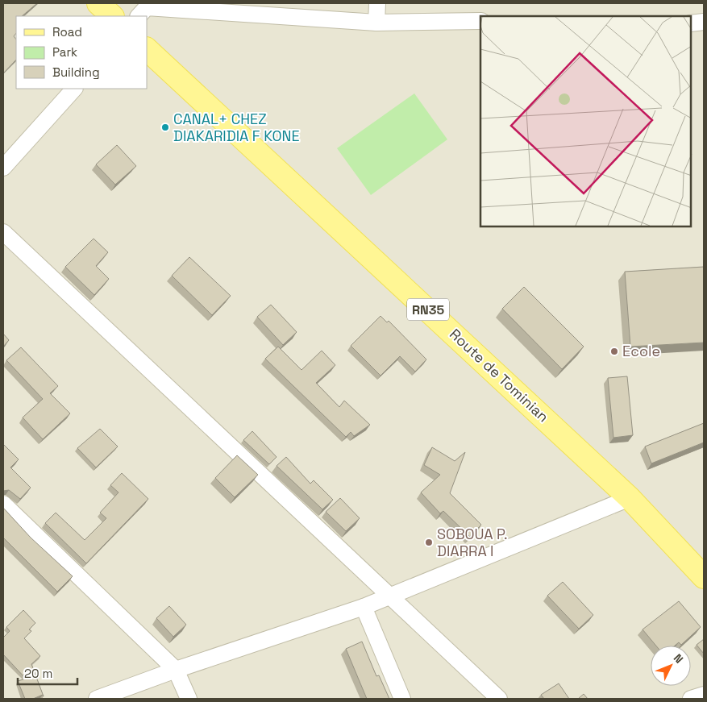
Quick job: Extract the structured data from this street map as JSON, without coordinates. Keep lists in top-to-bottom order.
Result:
{
  "streets": {
    "main road": ["RN35", "Route de Tominian"]
  },
  "places": ["CANAL+ CHEZ DIAKARIDIA F KONE", "Ecole", "SOBOUA P. DIARRA I"],
  "legend": ["Road", "Park", "Building"],
  "scale_bar": "20 m",
  "north": "top right"
}
